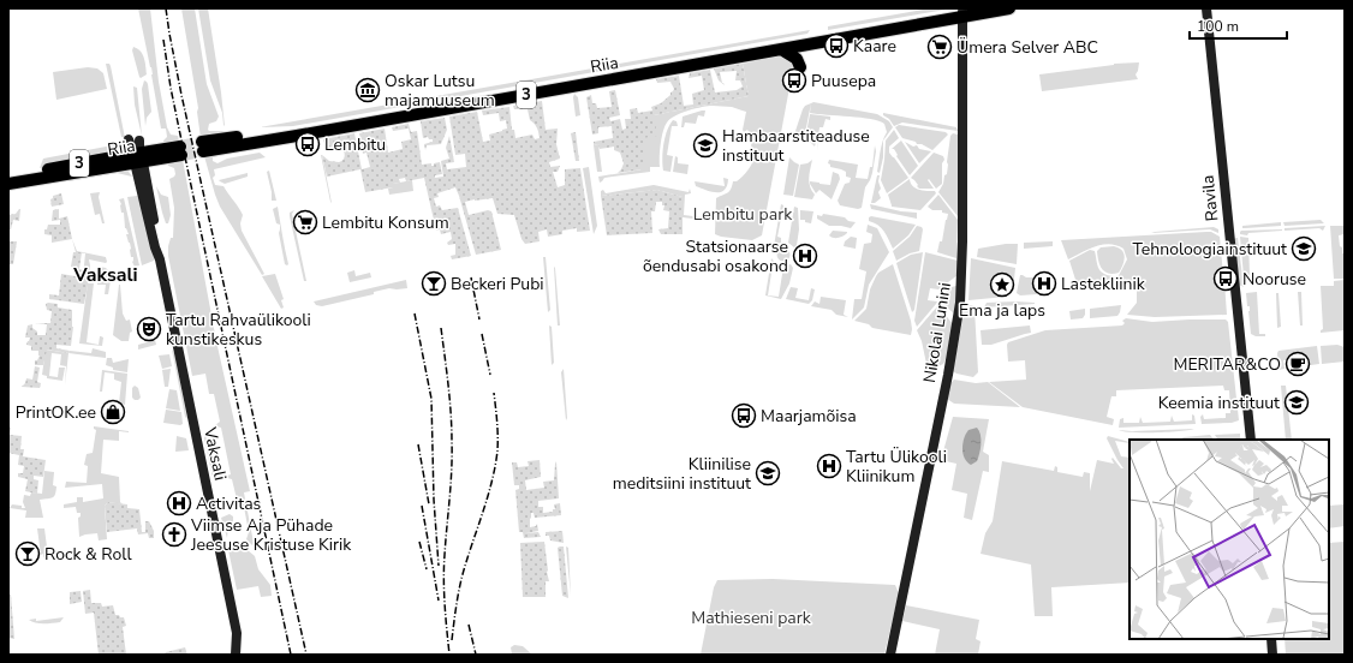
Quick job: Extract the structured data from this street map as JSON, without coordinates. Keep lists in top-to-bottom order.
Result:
{
  "streets": {
    "highway": ["Riia", "3"],
    "street": ["Ravila", "Nikolai Lunini", "Vaksali"]
  },
  "crossings": [
    ["Riia", "Nikolai Lunini"],
    ["Riia", "Vaksali"]
  ],
  "districts": ["Vaksali"],
  "parks": ["Lembitu park", "Mathieseni park"],
  "places": {
    "bus stop": [
      "Kaare",
      "Puusepa",
      "Lembitu",
      "Nooruse",
      "Maarjamõisa"
    ],
    "supermarket": ["Ümera Selver ABC", "Lembitu Konsum"],
    "museum": ["Oskar Lutsu majamuuseum"],
    "school or university": [
      "Hambaarstiteaduse instituut",
      "Tehnoloogiainstituut",
      "Keemia instituut",
      "Kliinilise meditsiini instituut"
    ],
    "hospital": [
      "Statsionaarse õendusabi osakond",
      "Lastekliinik",
      "Tartu Ülikooli Kliinikum",
      "Activitas"
    ],
    "bar": ["Beckeri Pubi", "Rock & Roll"],
    "place": ["Ema ja laps"],
    "theatre": ["Tartu Rahvaülikooli kunstikeskus"],
    "cafe": ["MERITAR&CO"],
    "shop": ["PrintOK.ee"],
    "church": ["Viimse Aja Pühade Jeesuse Kristuse Kirik"]
  },
  "scale_bar": "100 m"
}
